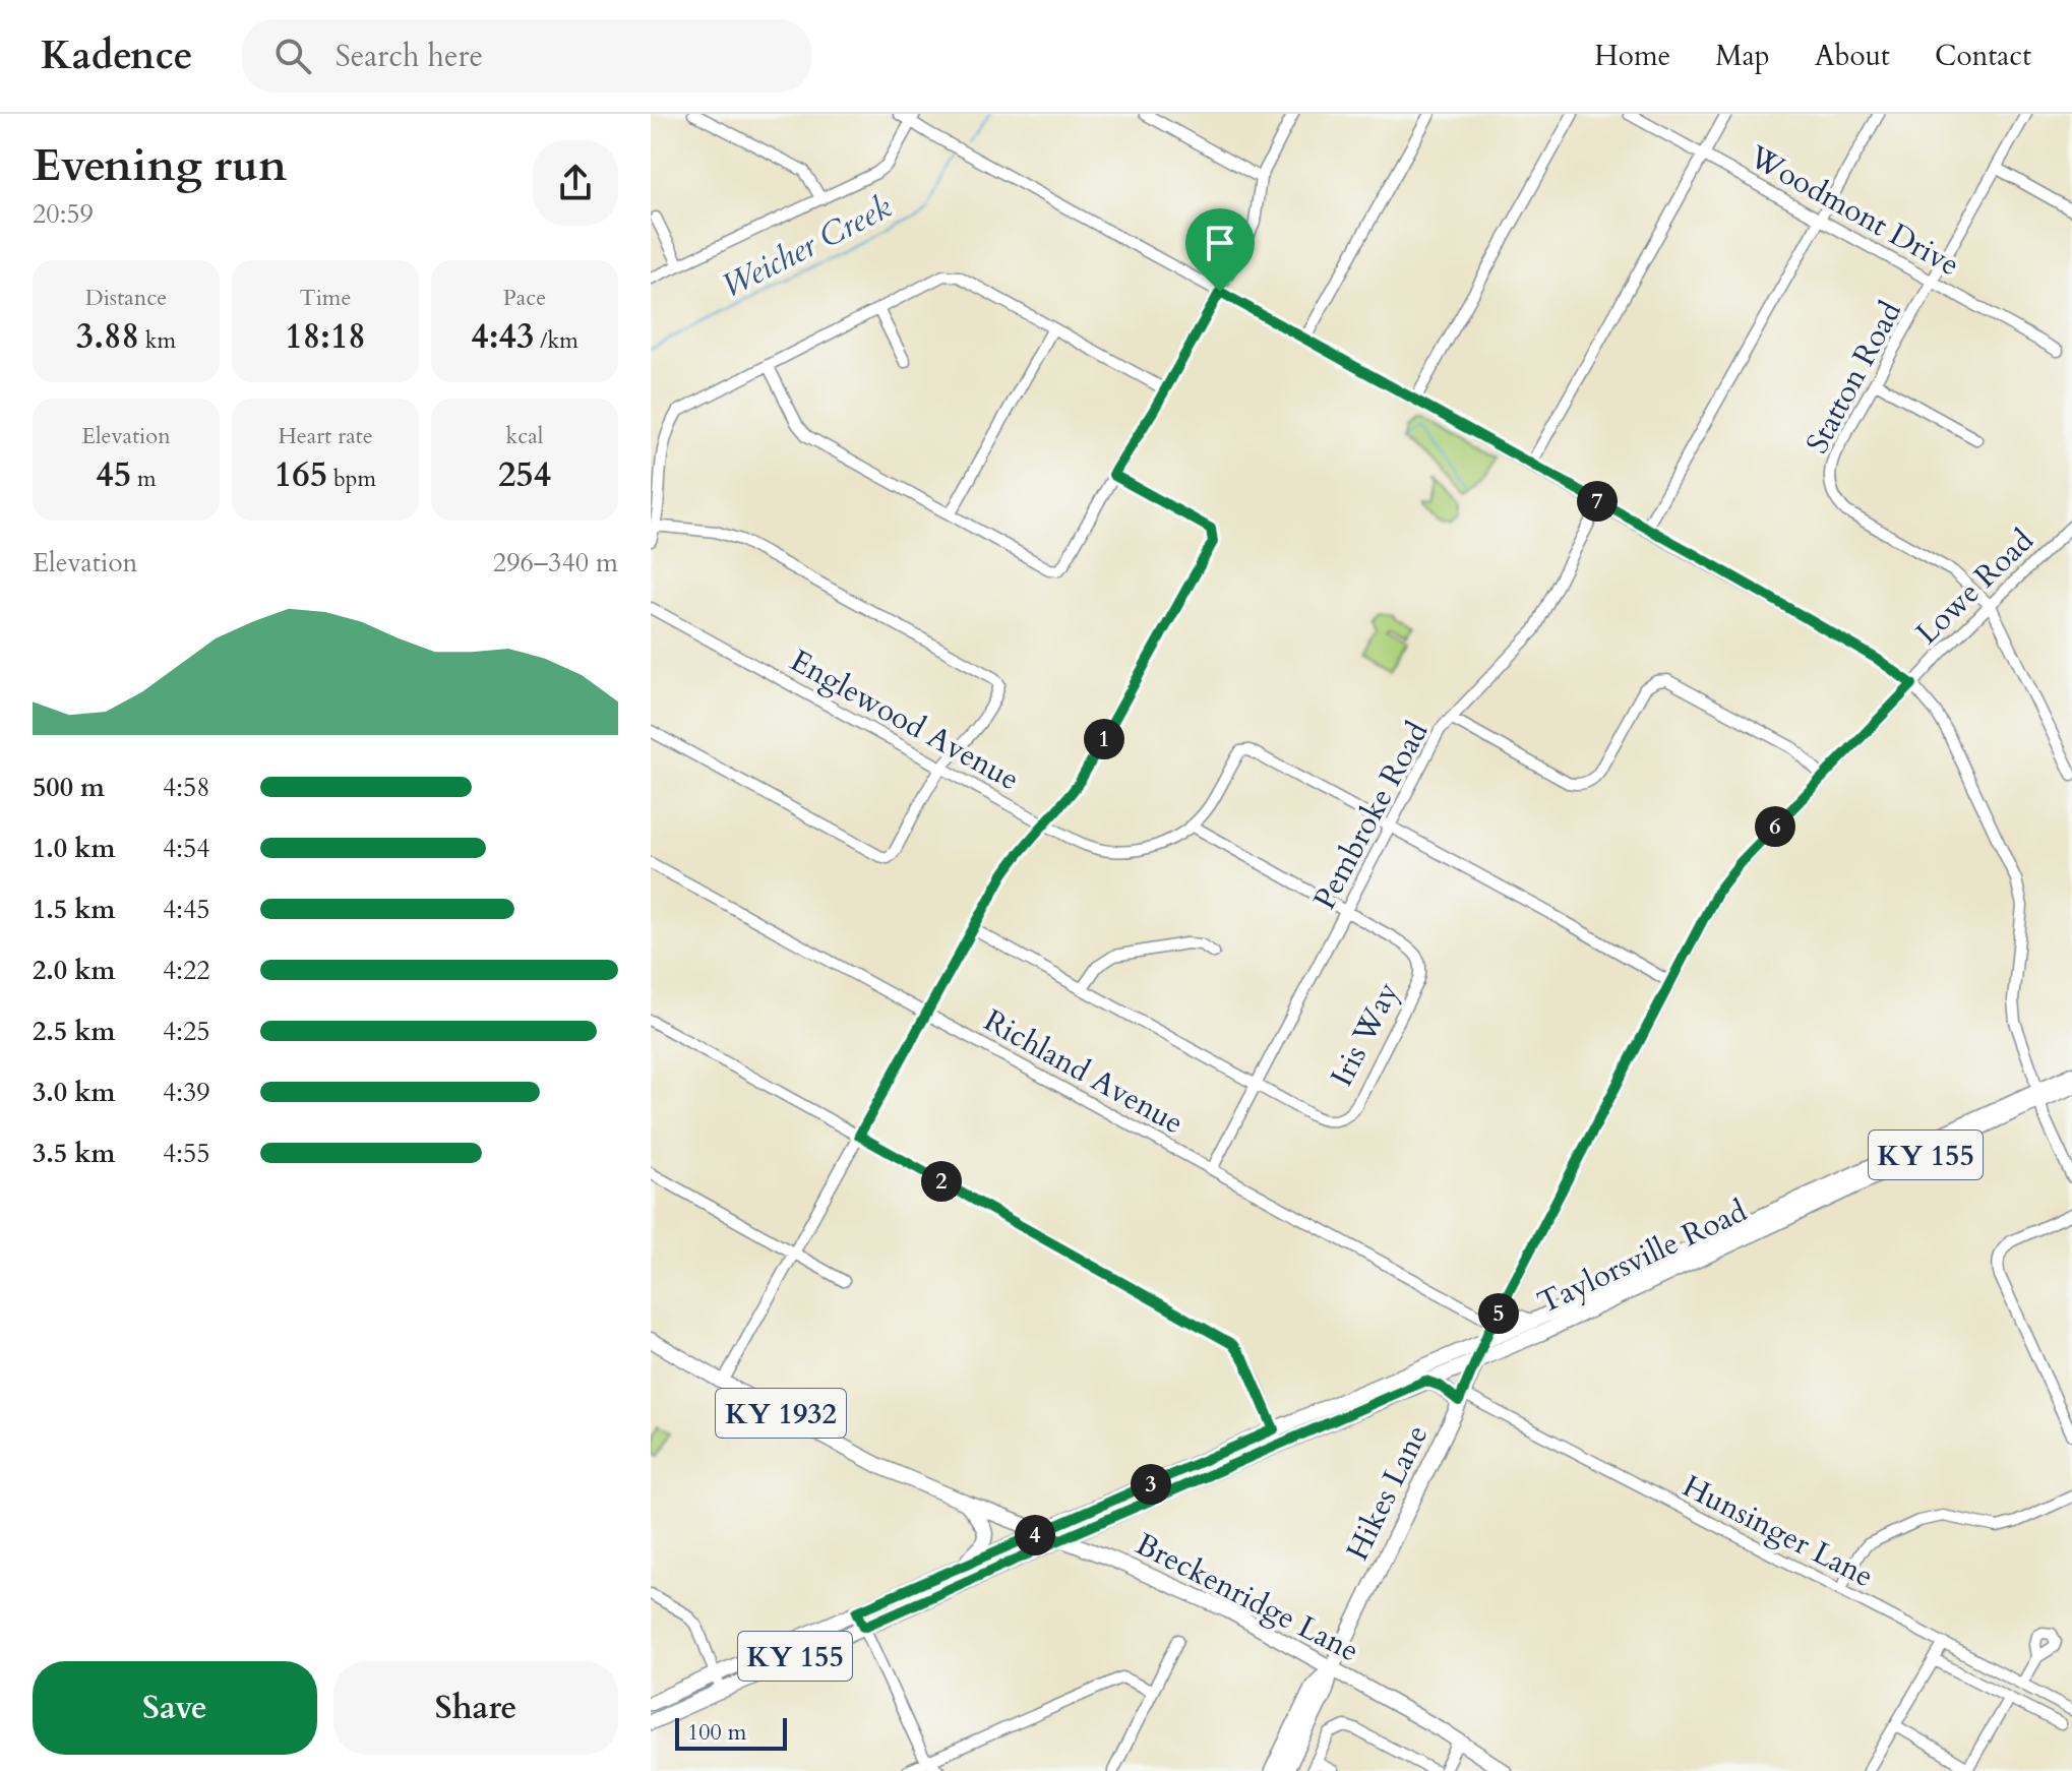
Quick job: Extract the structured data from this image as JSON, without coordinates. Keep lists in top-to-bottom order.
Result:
{
  "streets": {
    "main road": [
      "KY 155",
      "Taylorsville Road",
      "KY 1932",
      "Hikes Lane",
      "Breckenridge Lane"
    ],
    "street": [
      "Woodmont Drive",
      "Statton Road",
      "Lowe Road",
      "Englewood Avenue",
      "Pembroke Road",
      "Iris Way",
      "Richland Avenue",
      "Hunsinger Lane"
    ]
  },
  "crossings": [
    ["Woodmont Drive", "Statton Road"],
    ["Statton Road", "Lowe Road"],
    ["Lowe Road", "Richland Avenue"],
    ["Lowe Road", "Taylorsville Road"],
    ["Lowe Road", "Hikes Lane"],
    ["Englewood Avenue", "Pembroke Road"],
    ["Englewood Avenue", "Iris Way"],
    ["Pembroke Road", "Iris Way"],
    ["Pembroke Road", "Richland Avenue"],
    ["Taylorsville Road", "Hikes Lane"],
    ["Taylorsville Road", "Breckenridge Lane"],
    ["Hikes Lane", "Hunsinger Lane"],
    ["Hikes Lane", "Breckenridge Lane"]
  ],
  "water": ["Weicher Creek"],
  "scale_bar": "100 m",
  "page": {
    "header": "Kadence",
    "search": "Search here",
    "nav": [
      "Home",
      "Map",
      "About",
      "Contact"
    ],
    "heading": ["Evening run", "20:59"],
    "stats": [
      ["Distance", "3.88 km"],
      ["Time", "18:18"],
      ["Pace", "4:43 /km"],
      ["Elevation", "45 m"],
      ["Heart rate", "165 bpm"],
      ["kcal", "254"]
    ],
    "pins": [
      "7",
      "1",
      "6",
      "2",
      "5",
      "3",
      "4"
    ],
    "chart": ["Elevation", "296–340 m"],
    "list": [
      {
        "name": "500 m",
        "note": "4:58"
      },
      {
        "name": "1.0 km",
        "note": "4:54"
      },
      {
        "name": "1.5 km",
        "note": "4:45"
      },
      {
        "name": "2.0 km",
        "note": "4:22"
      },
      {
        "name": "2.5 km",
        "note": "4:25"
      },
      {
        "name": "3.0 km",
        "note": "4:39"
      },
      {
        "name": "3.5 km",
        "note": "4:55"
      }
    ],
    "buttons": ["Save", "Share"],
    "scale": "100 m"
  }
}
